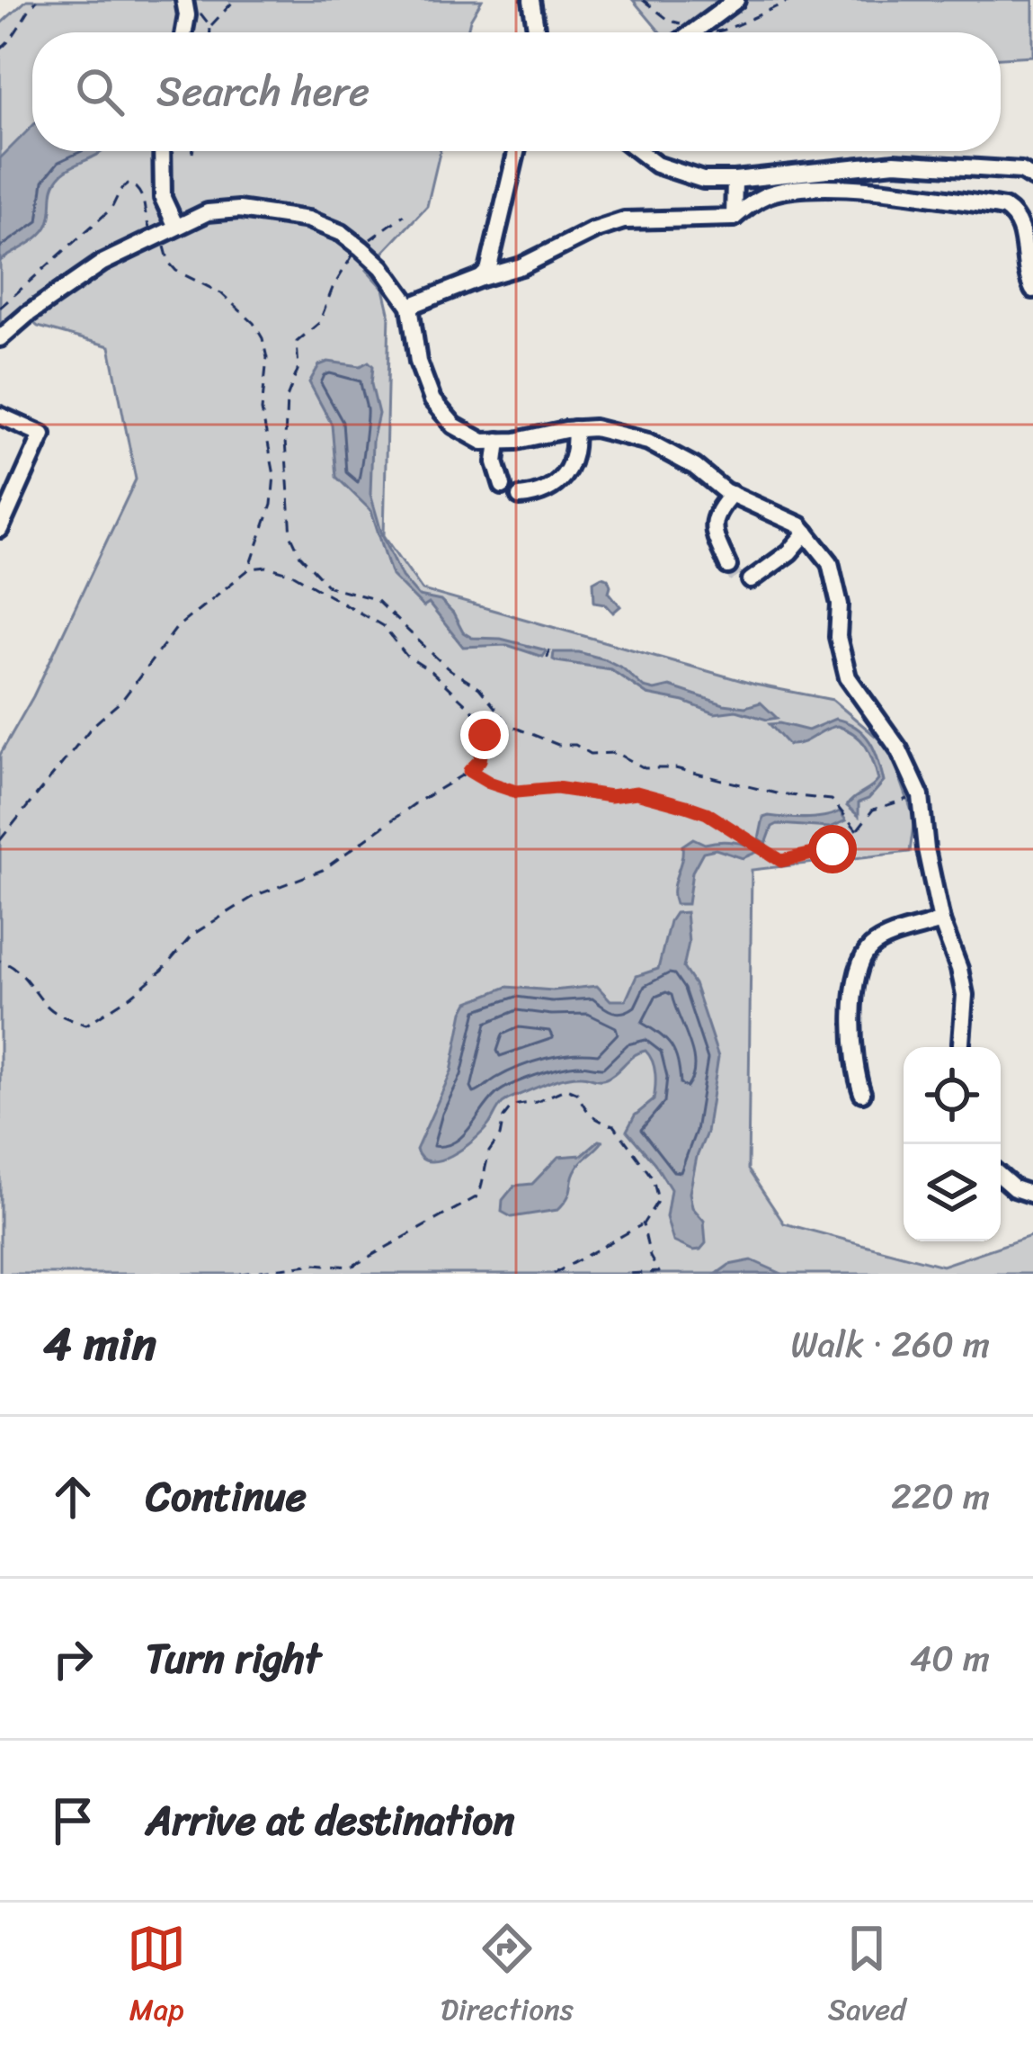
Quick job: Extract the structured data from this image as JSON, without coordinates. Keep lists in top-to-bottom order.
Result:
{
  "page": {
    "search": "Search here",
    "heading": ["4 min", "Walk · 260 m"],
    "list": [
      ["Continue", "220 m"],
      ["Turn right", "40 m"],
      "Arrive at destination"
    ],
    "nav": ["Map", "Directions", "Saved"]
  }
}
